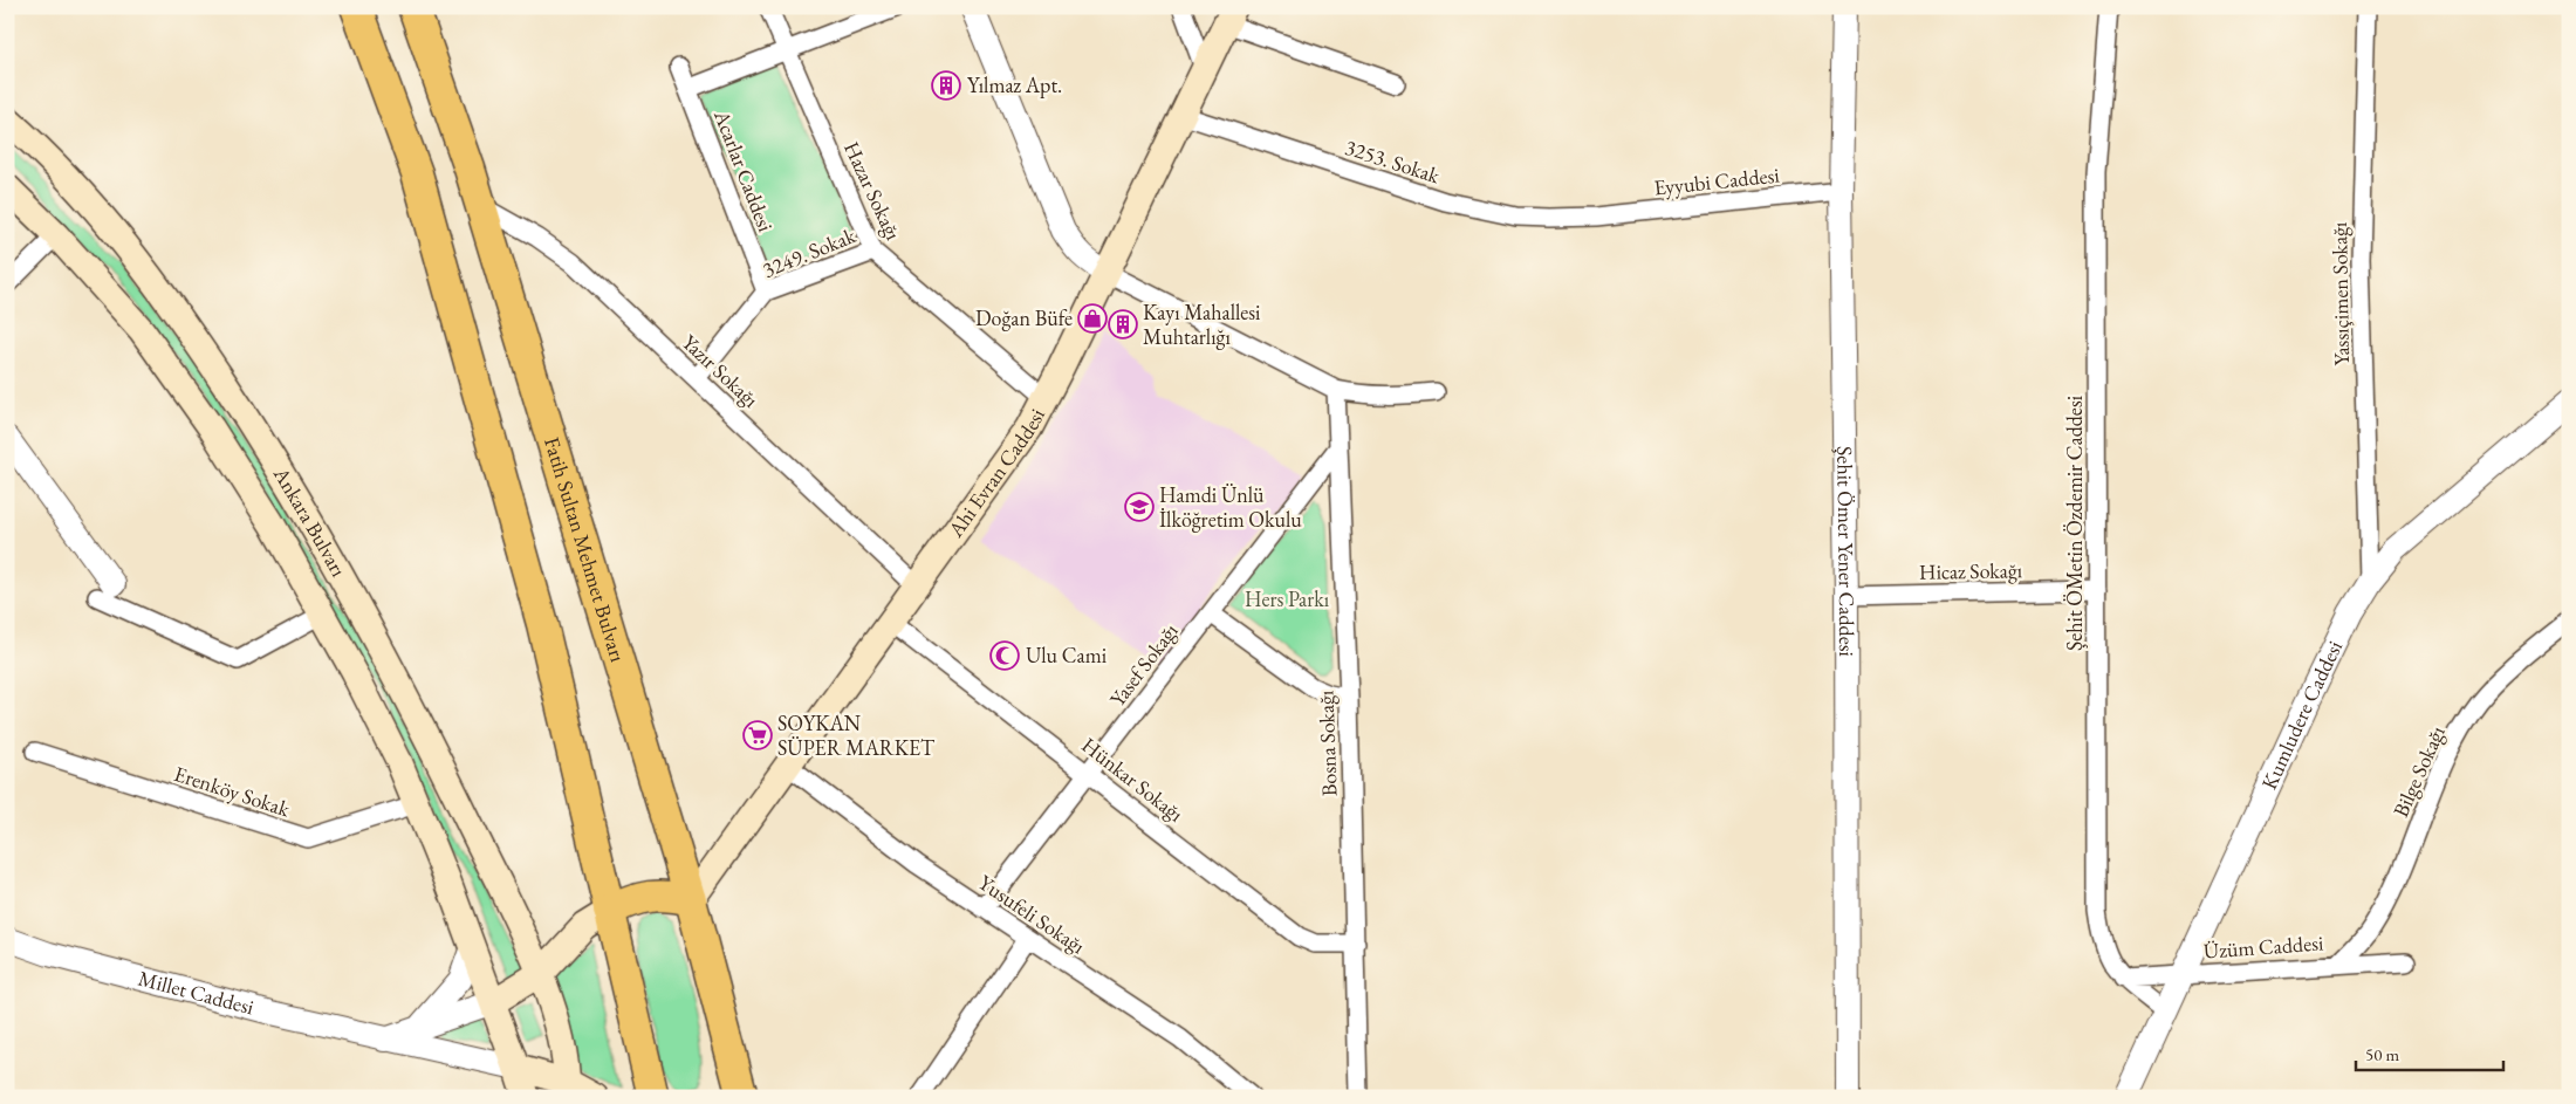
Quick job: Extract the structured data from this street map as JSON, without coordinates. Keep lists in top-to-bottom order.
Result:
{
  "streets": {
    "highway": ["Fatih Sultan Mehmet Bulvarı"],
    "main road": ["Ahi Evran Caddesi", "Ankara Bulvarı"],
    "street": [
      "3253. Sokak",
      "Acarlar Caddesi",
      "Eyyubi Caddesi",
      "Hazar Sokağı",
      "3249. Sokak",
      "Yassıçimen Sokağı",
      "Yazır Sokağı",
      "Şehit ÖMetin Özdemir Caddesi",
      "Şehit Ömer Yener Caddesi",
      "Hicaz Sokağı",
      "Yasef Sokağı",
      "Kumludere Caddesi",
      "Bosna Sokağı",
      "Bilge Sokağı",
      "Hünkar Sokağı",
      "Erenköy Sokak",
      "Yusufeli Sokağı",
      "Üzüm Caddesi",
      "Millet Caddesi"
    ]
  },
  "crossings": [
    ["3253. Sokak", "Eyyubi Caddesi"],
    ["3253. Sokak", "Ahi Evran Caddesi"],
    ["Acarlar Caddesi", "3249. Sokak"],
    ["Eyyubi Caddesi", "Şehit Ömer Yener Caddesi"],
    ["Hazar Sokağı", "3249. Sokak"],
    ["Hazar Sokağı", "Ahi Evran Caddesi"],
    ["3249. Sokak", "Yazır Sokağı"],
    ["Yassıçimen Sokağı", "Kumludere Caddesi"],
    ["Yazır Sokağı", "Ahi Evran Caddesi"],
    ["Yazır Sokağı", "Fatih Sultan Mehmet Bulvarı"],
    ["Ahi Evran Caddesi", "Fatih Sultan Mehmet Bulvarı"],
    ["Ahi Evran Caddesi", "Hünkar Sokağı"],
    ["Ahi Evran Caddesi", "Yusufeli Sokağı"],
    ["Ankara Bulvarı", "Erenköy Sokak"],
    ["Ankara Bulvarı", "Millet Caddesi"],
    ["Şehit ÖMetin Özdemir Caddesi", "Hicaz Sokağı"],
    ["Şehit ÖMetin Özdemir Caddesi", "Kumludere Caddesi"],
    ["Şehit ÖMetin Özdemir Caddesi", "Üzüm Caddesi"],
    ["Şehit Ömer Yener Caddesi", "Hicaz Sokağı"],
    ["Yasef Sokağı", "Bosna Sokağı"],
    ["Yasef Sokağı", "Hünkar Sokağı"],
    ["Yasef Sokağı", "Yusufeli Sokağı"],
    ["Kumludere Caddesi", "Üzüm Caddesi"],
    ["Bosna Sokağı", "Hünkar Sokağı"],
    ["Bilge Sokağı", "Üzüm Caddesi"]
  ],
  "parks": ["Hers Parkı"],
  "places": {
    "building": ["Yılmaz Apt.", "Kayı Mahallesi Muhtarlığı"],
    "shop": ["Doğan Büfe"],
    "school or university": ["Hamdi Ünlü İlköğretim Okulu"],
    "mosque": ["Ulu Cami"],
    "supermarket": ["SOYKAN SÜPER MARKET"]
  },
  "scale_bar": "50 m"
}
